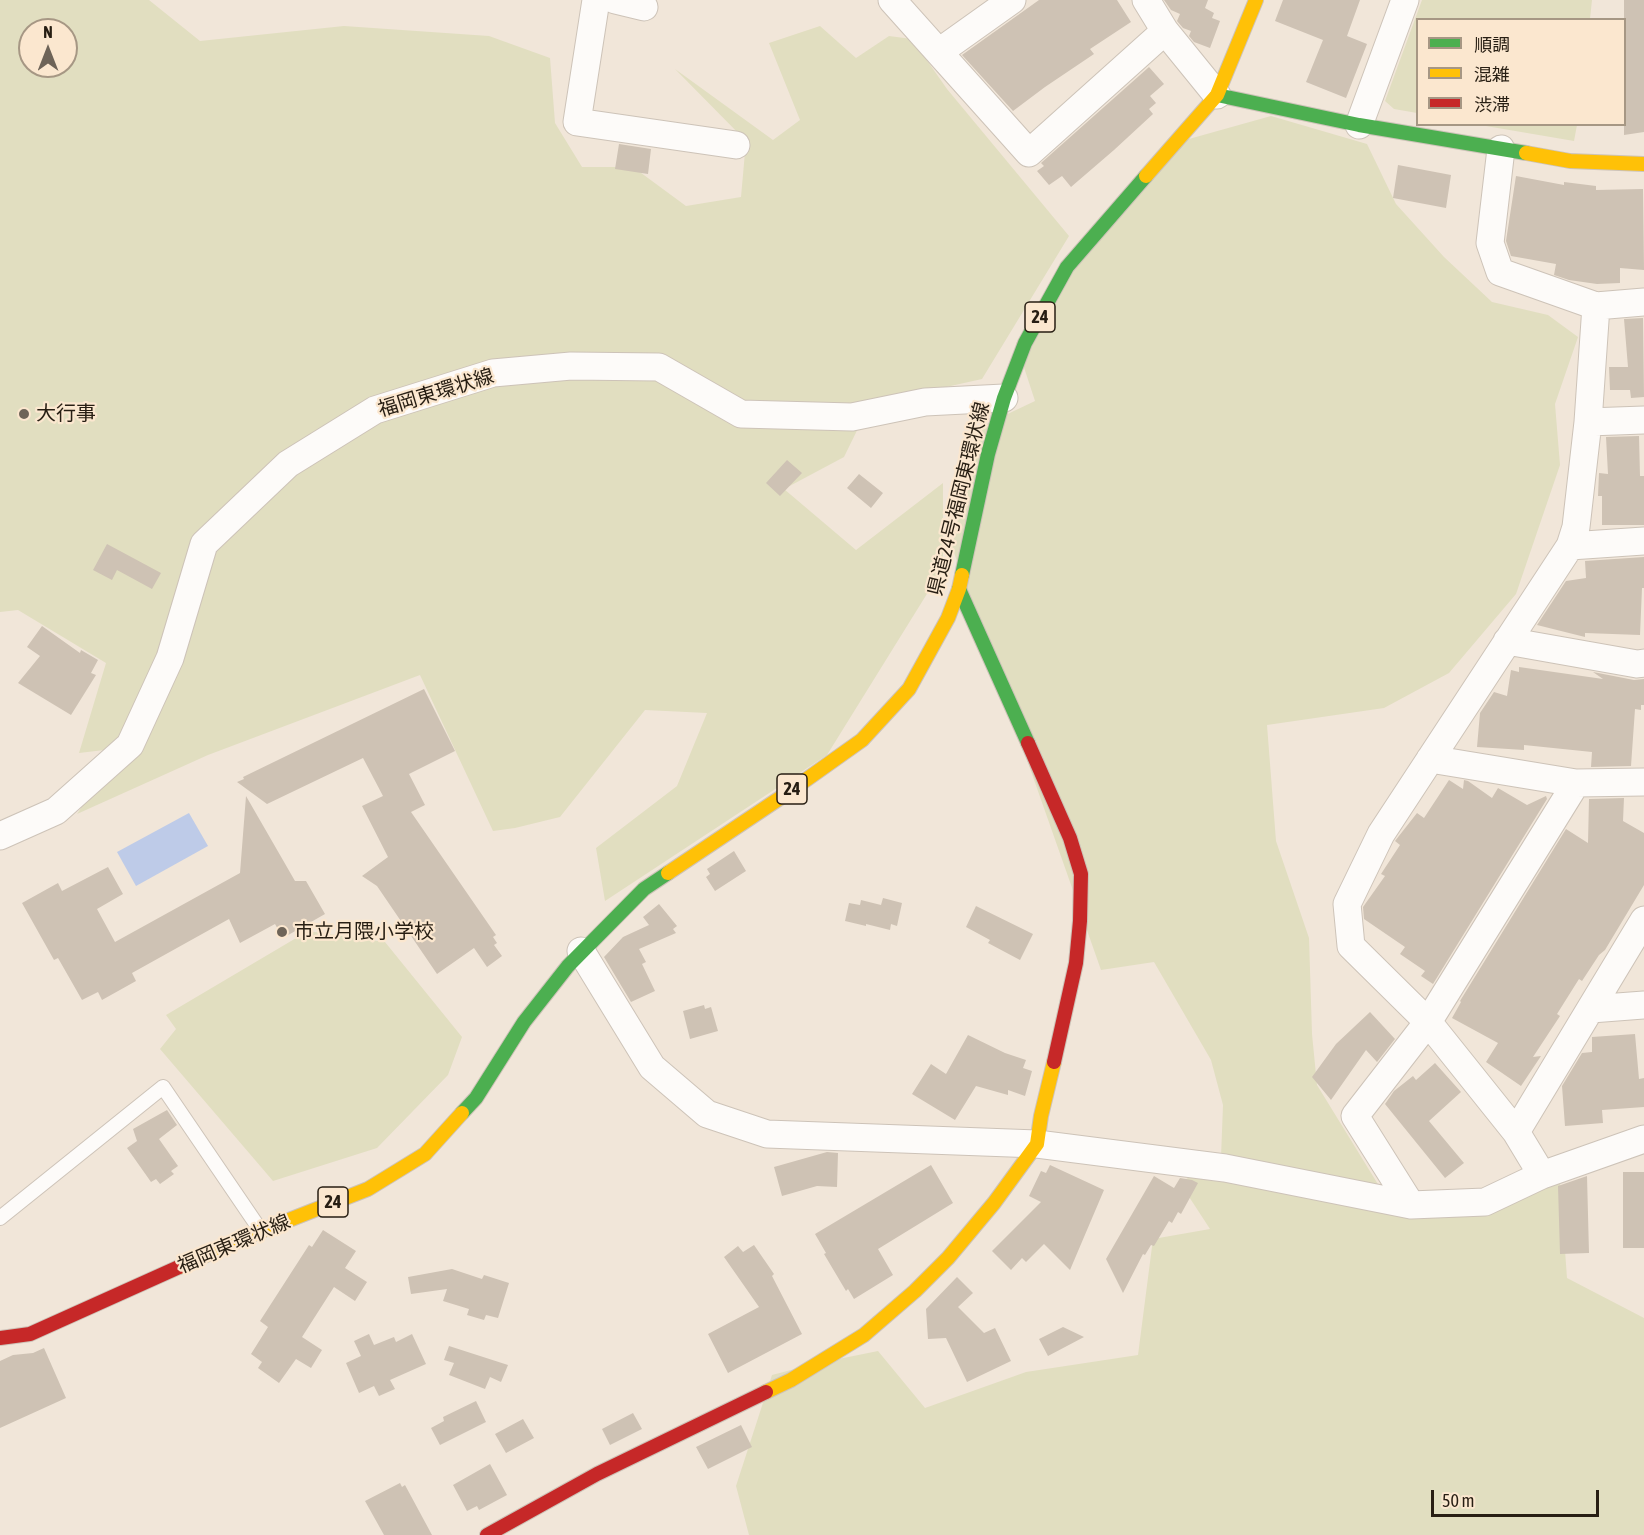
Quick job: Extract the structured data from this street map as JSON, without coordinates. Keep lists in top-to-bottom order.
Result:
{
  "streets": {
    "main road": ["24", "福岡東環状線", "県道24号福岡東環状線"]
  },
  "crossings": [
    ["福岡東環状線", "県道24号福岡東環状線"]
  ],
  "places": ["大行事", "市立月隈小学校"],
  "legend": ["順調", "混雑", "渋滞"],
  "scale_bar": "50 m",
  "north": "top"
}
